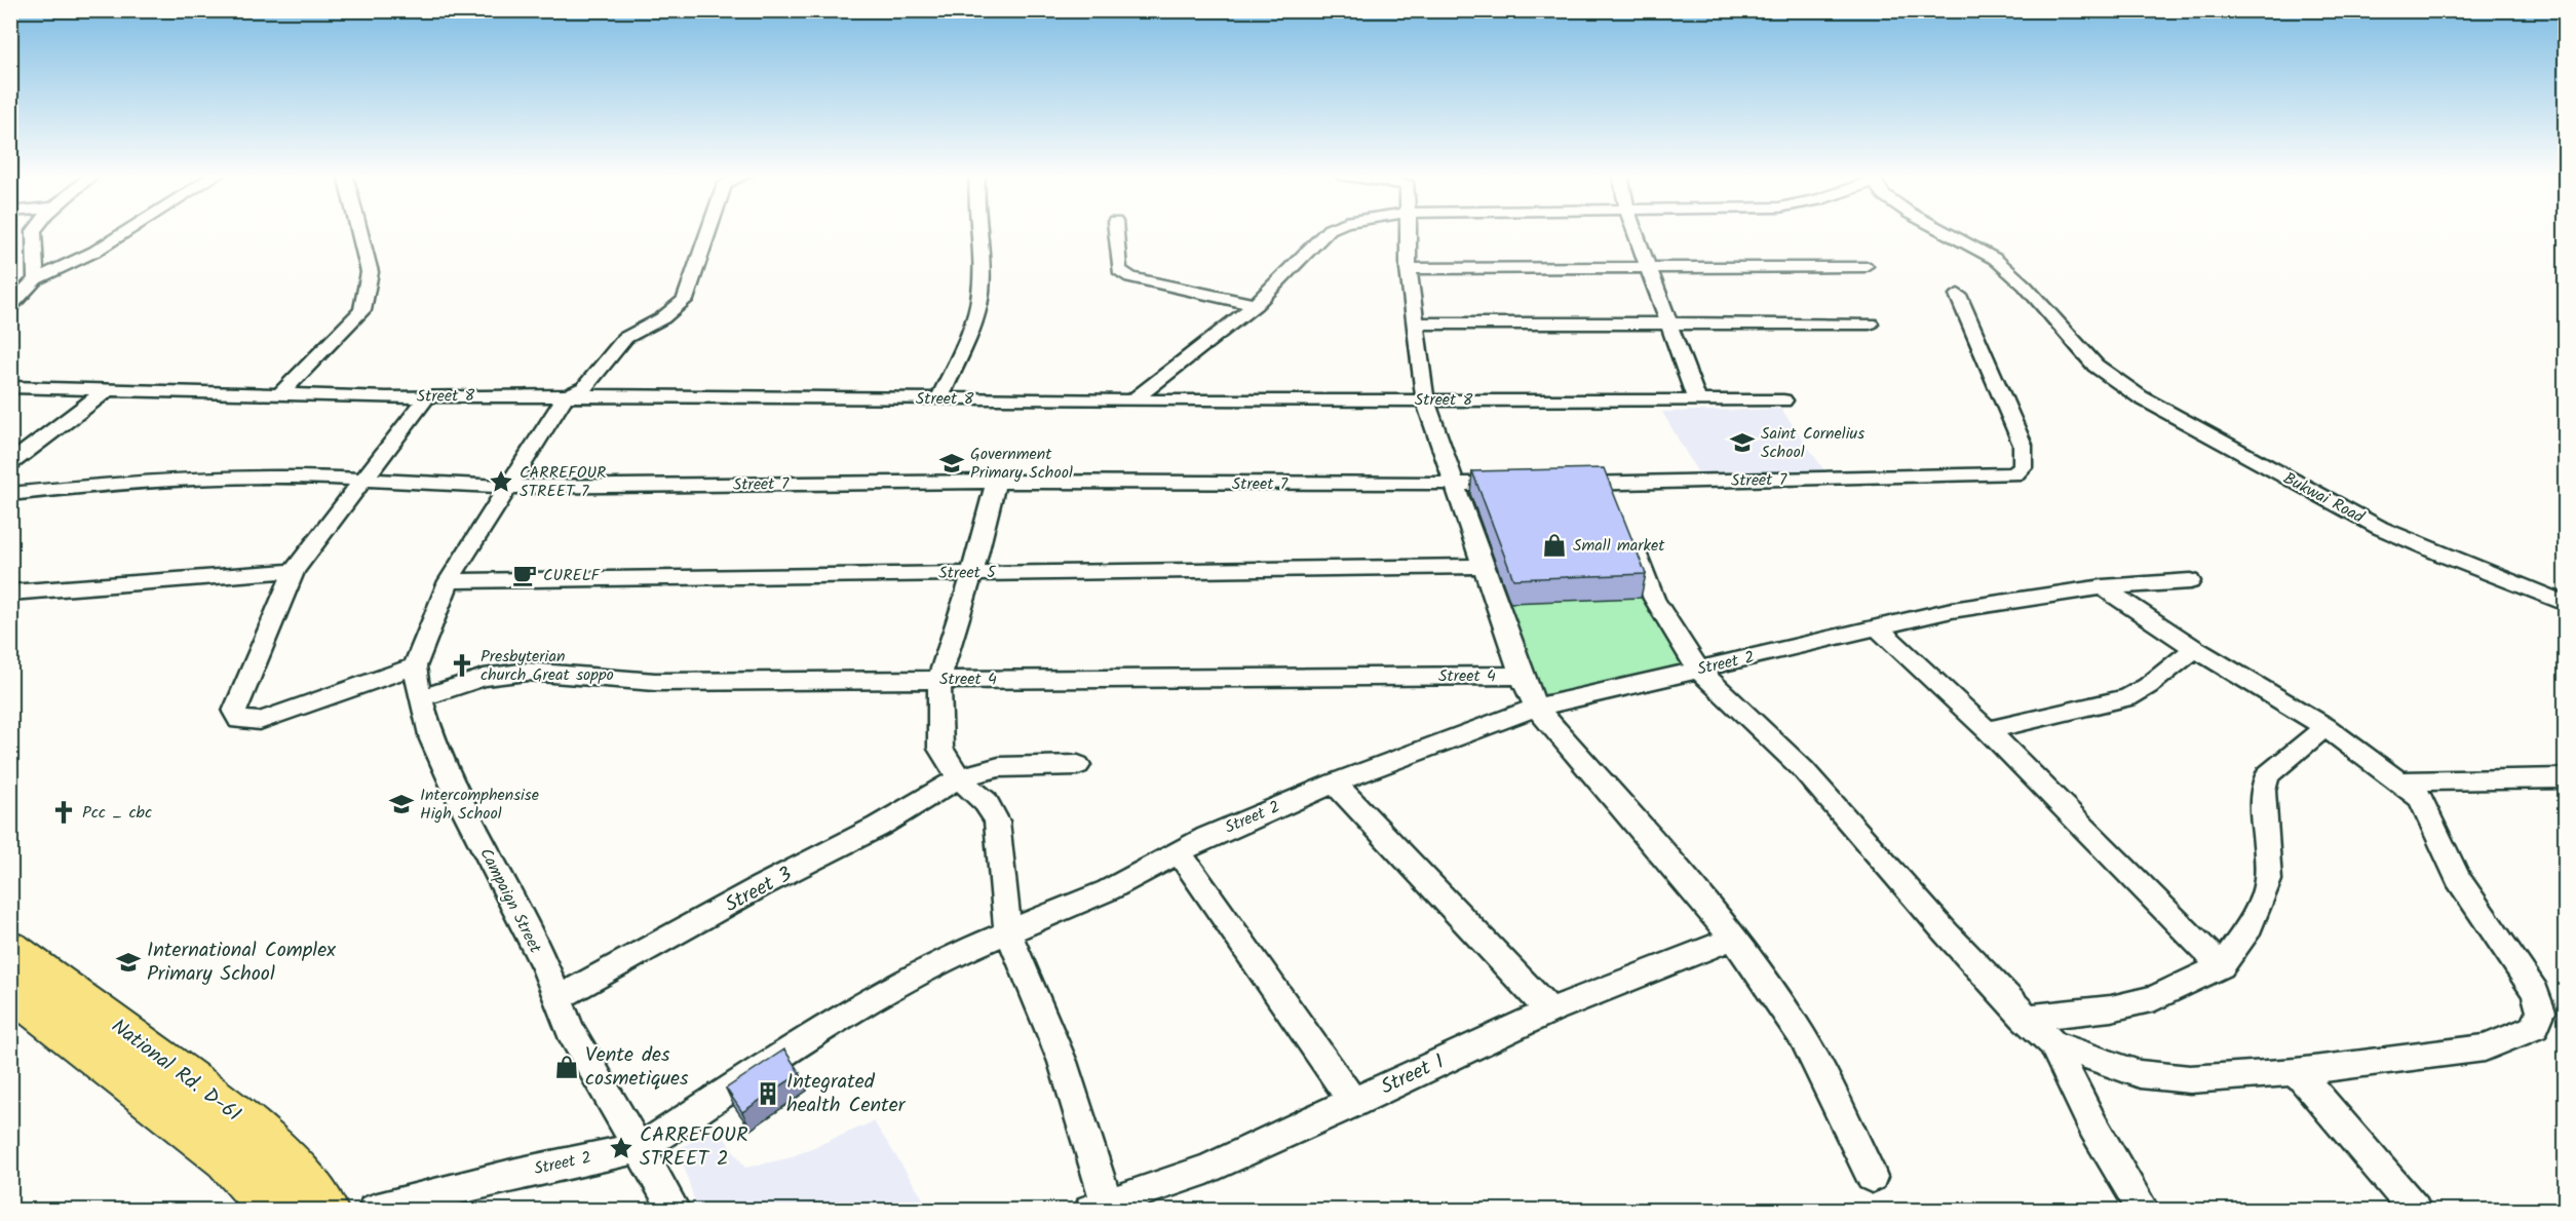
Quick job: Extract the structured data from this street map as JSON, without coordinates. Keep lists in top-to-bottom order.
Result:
{
  "streets": {
    "highway": ["National Rd. D-61"],
    "street": [
      "Street 8",
      "Street 7",
      "Bukwai Road",
      "Street 5",
      "Street 2",
      "Street 4",
      "Street 3",
      "Campaign Street",
      "Street 1"
    ]
  },
  "crossings": [
    ["Street 2", "Campaign Street"],
    ["Street 4", "Campaign Street"],
    ["Street 3", "Campaign Street"]
  ],
  "places": {
    "school or university": [
      "Saint Cornelius School",
      "Government Primary School",
      "Intercomphensise High School",
      "International Complex Primary School"
    ],
    "place": ["CARREFOUR STREET 7", "CARREFOUR STREET 2"],
    "shop": ["Small market", "Vente des cosmetiques"],
    "cafe": ["CURELF"],
    "church": ["Presbyterian church Great soppo", "Pcc _ cbc"],
    "building": ["Integrated health Center"]
  }
}
